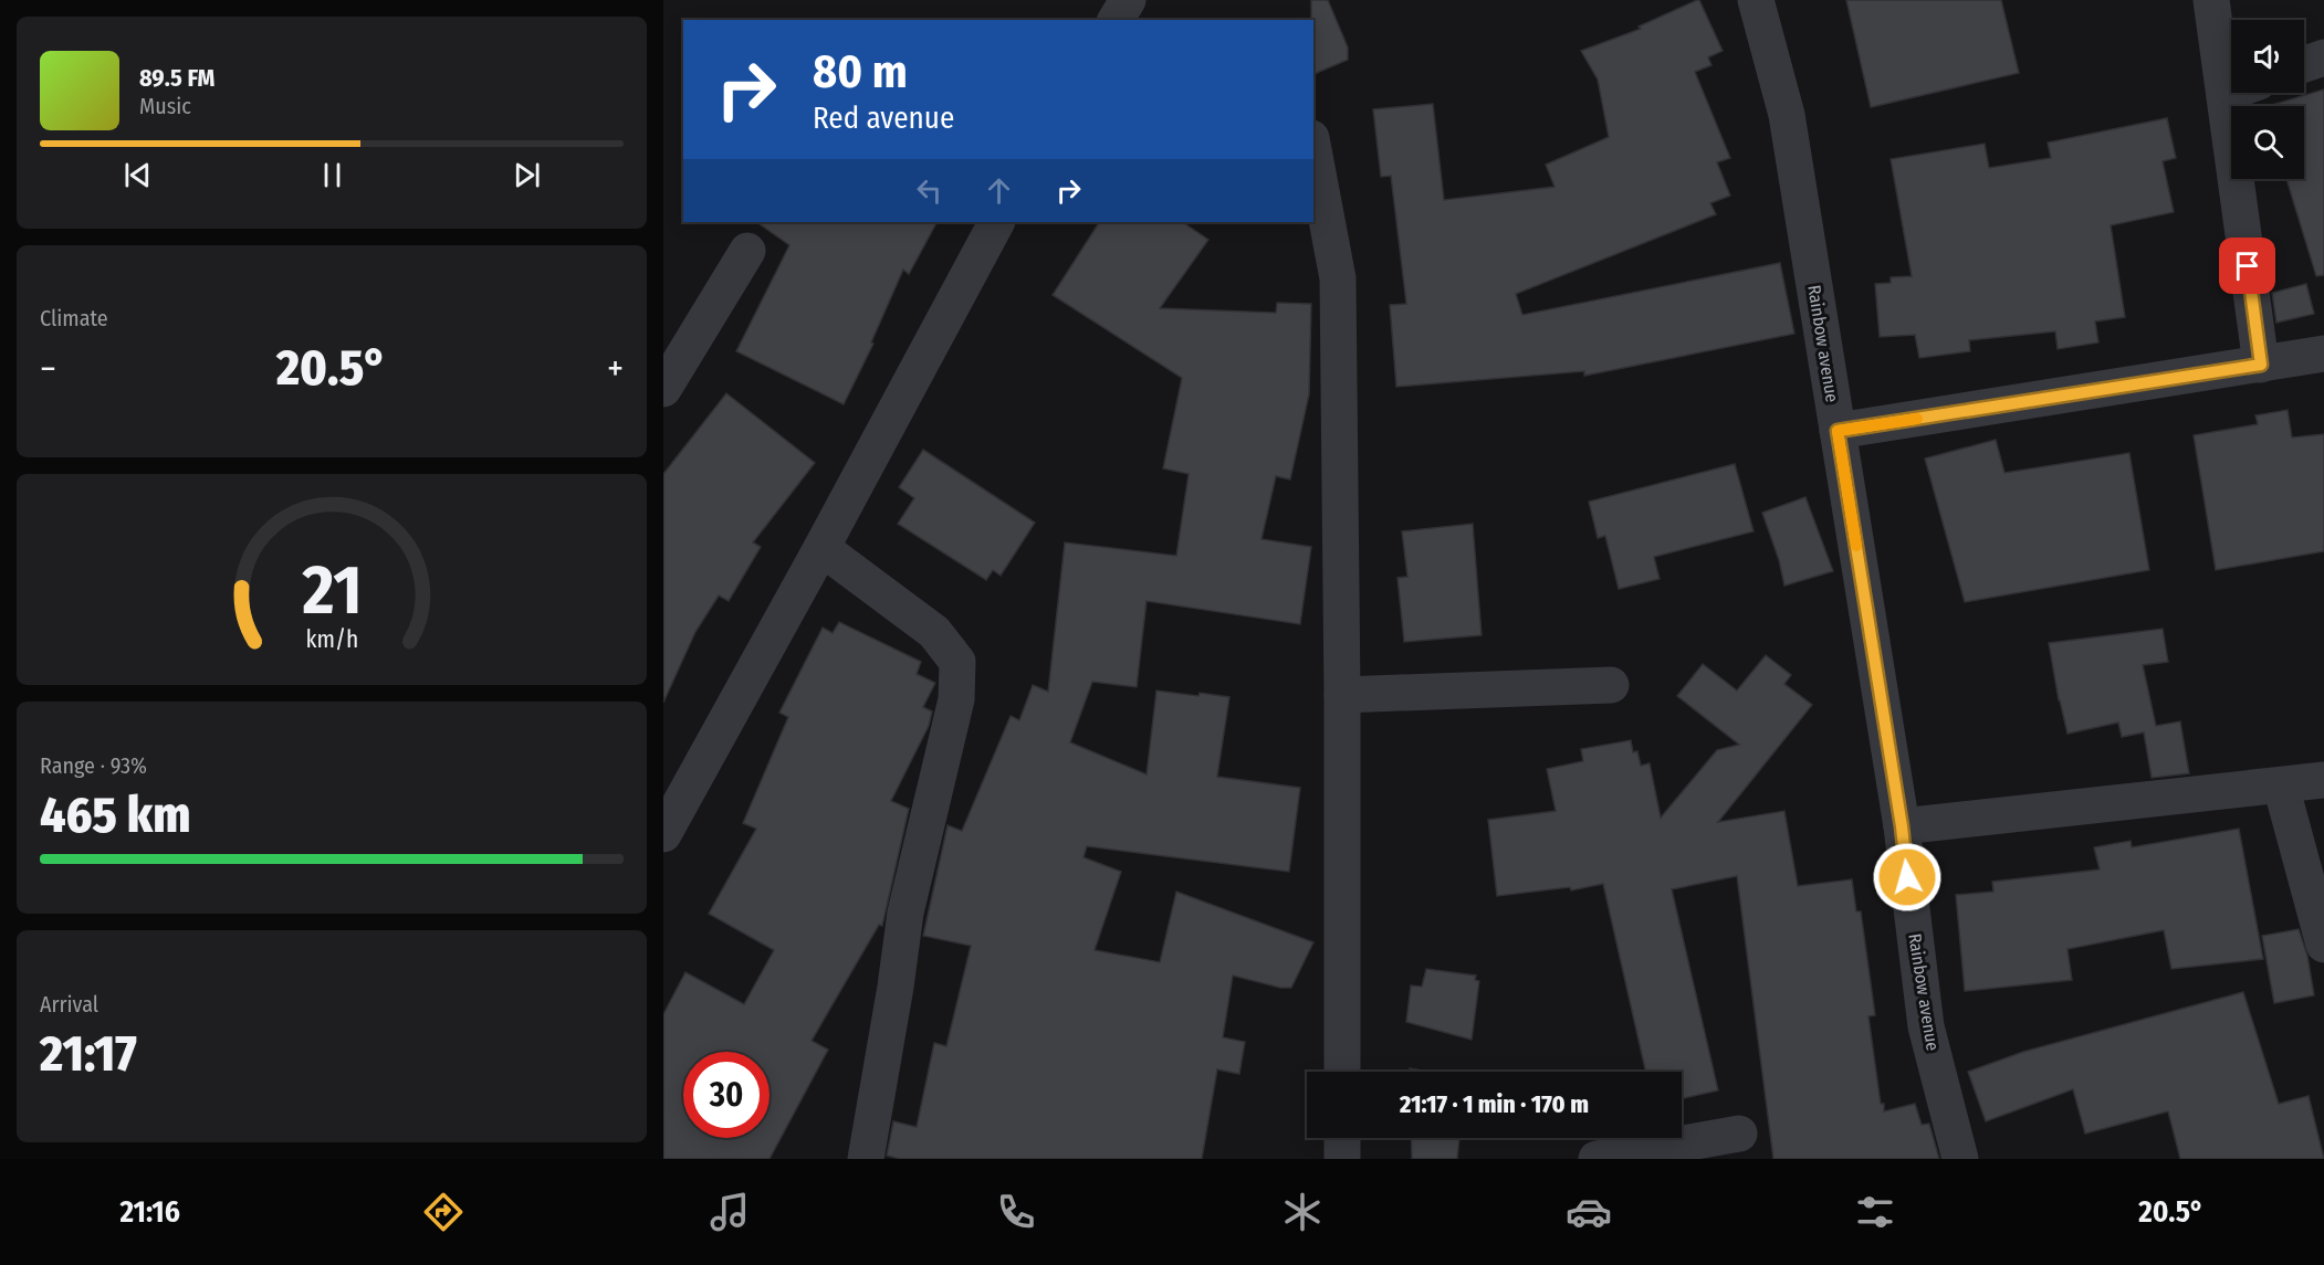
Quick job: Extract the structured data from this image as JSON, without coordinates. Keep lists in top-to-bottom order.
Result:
{
  "streets": {
    "street": ["Rainbow avenue"]
  },
  "page": {
    "turn": ["80 m", "Red avenue"],
    "song": ["89.5 FM", "Music"],
    "tile": [
      "Climate",
      ["Range · 93%", "465 km"],
      ["Arrival", "21:17"]
    ],
    "heat": ["−", "20.5°", "+"],
    "limit": "30",
    "trip": "21:17 · 1 min · 170 m",
    "tabs": ["21:16", "20.5°"],
    "gauge": ["21", "km/h"]
  }
}
